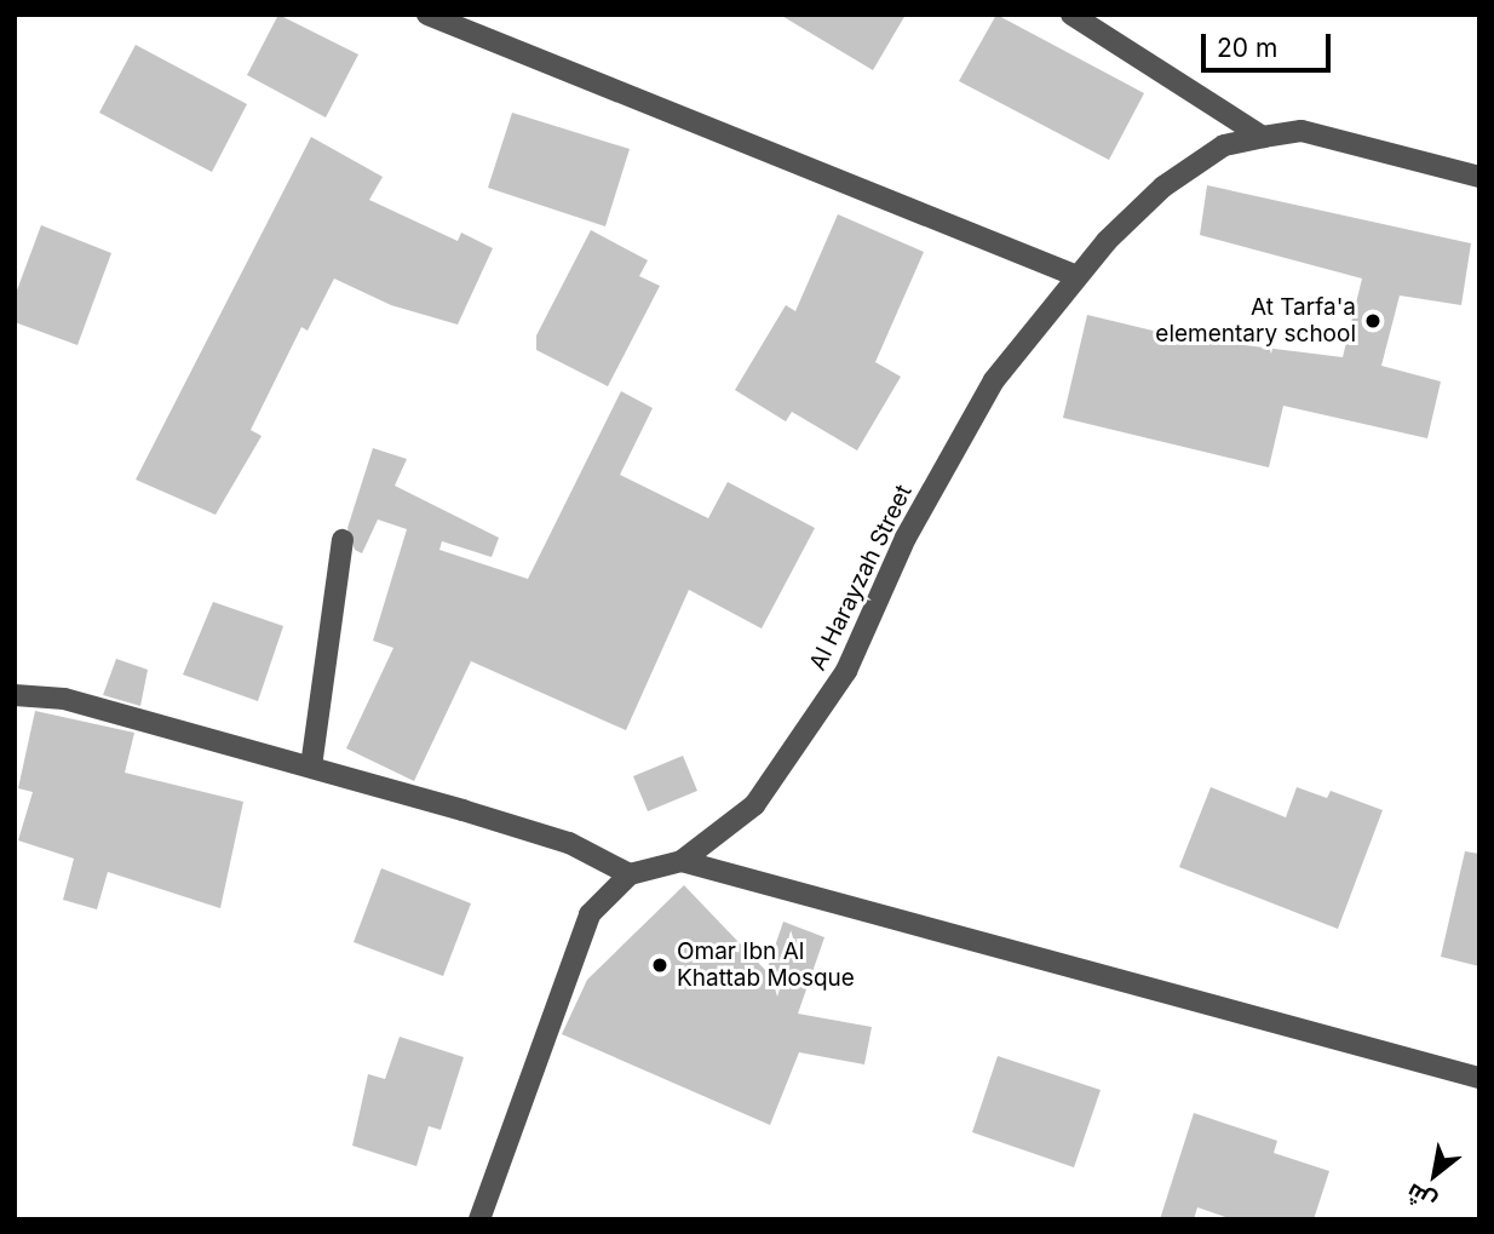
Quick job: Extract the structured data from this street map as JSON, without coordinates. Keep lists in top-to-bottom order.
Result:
{
  "streets": {
    "street": ["Al Harayzah Street"]
  },
  "places": ["At Tarfa'a elementary school", "Omar Ibn Al Khattab Mosque"],
  "scale_bar": "20 m",
  "north": "bottom left"
}
